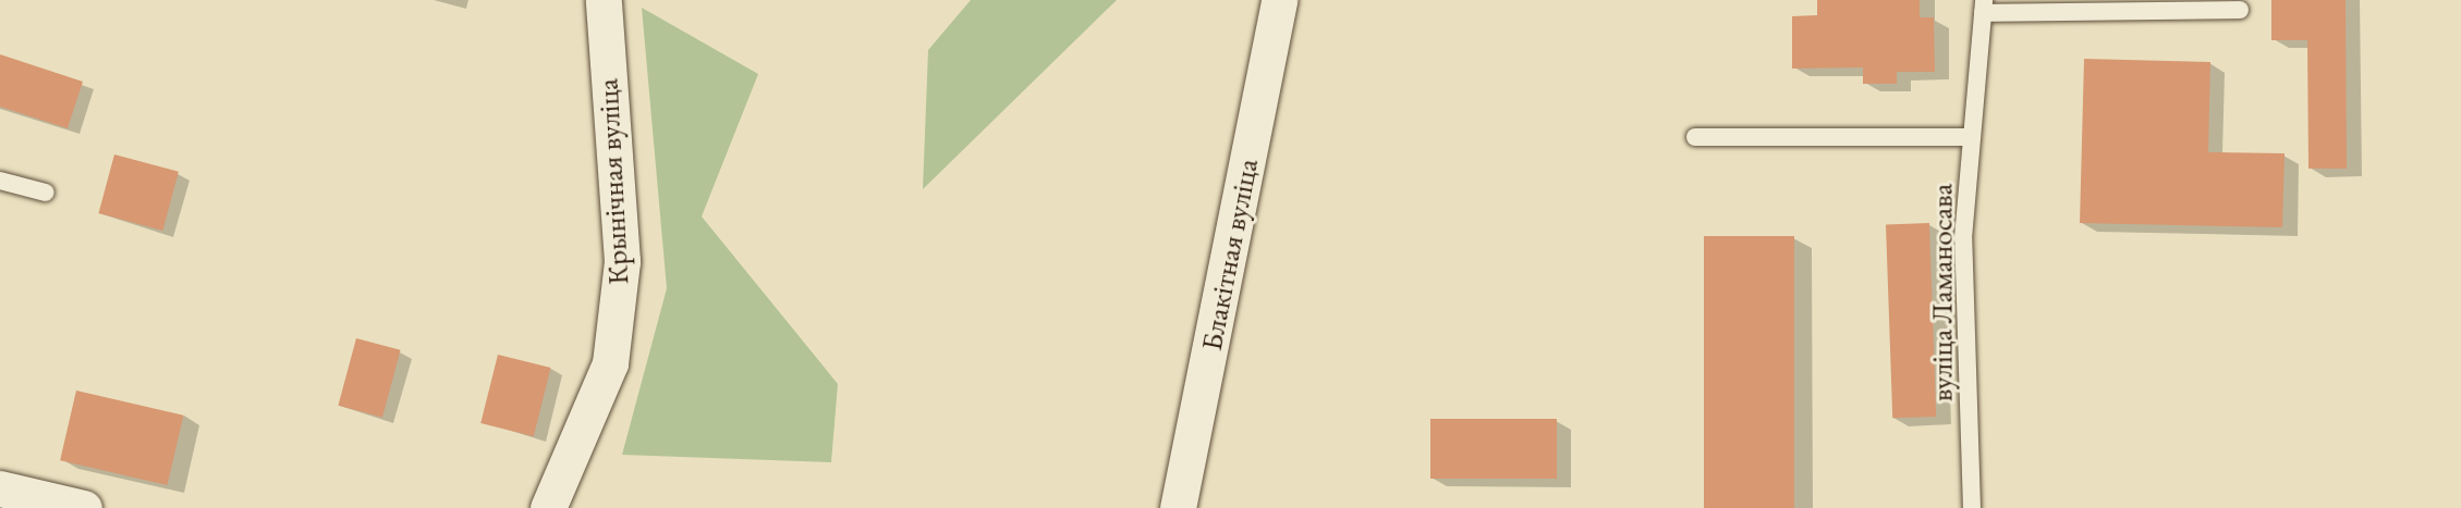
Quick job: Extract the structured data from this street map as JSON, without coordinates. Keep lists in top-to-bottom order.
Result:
{
  "streets": {
    "street": ["Крынічная вуліца", "Блакітная вуліца"],
    "lane": ["вуліца Ламаносава"]
  }
}
